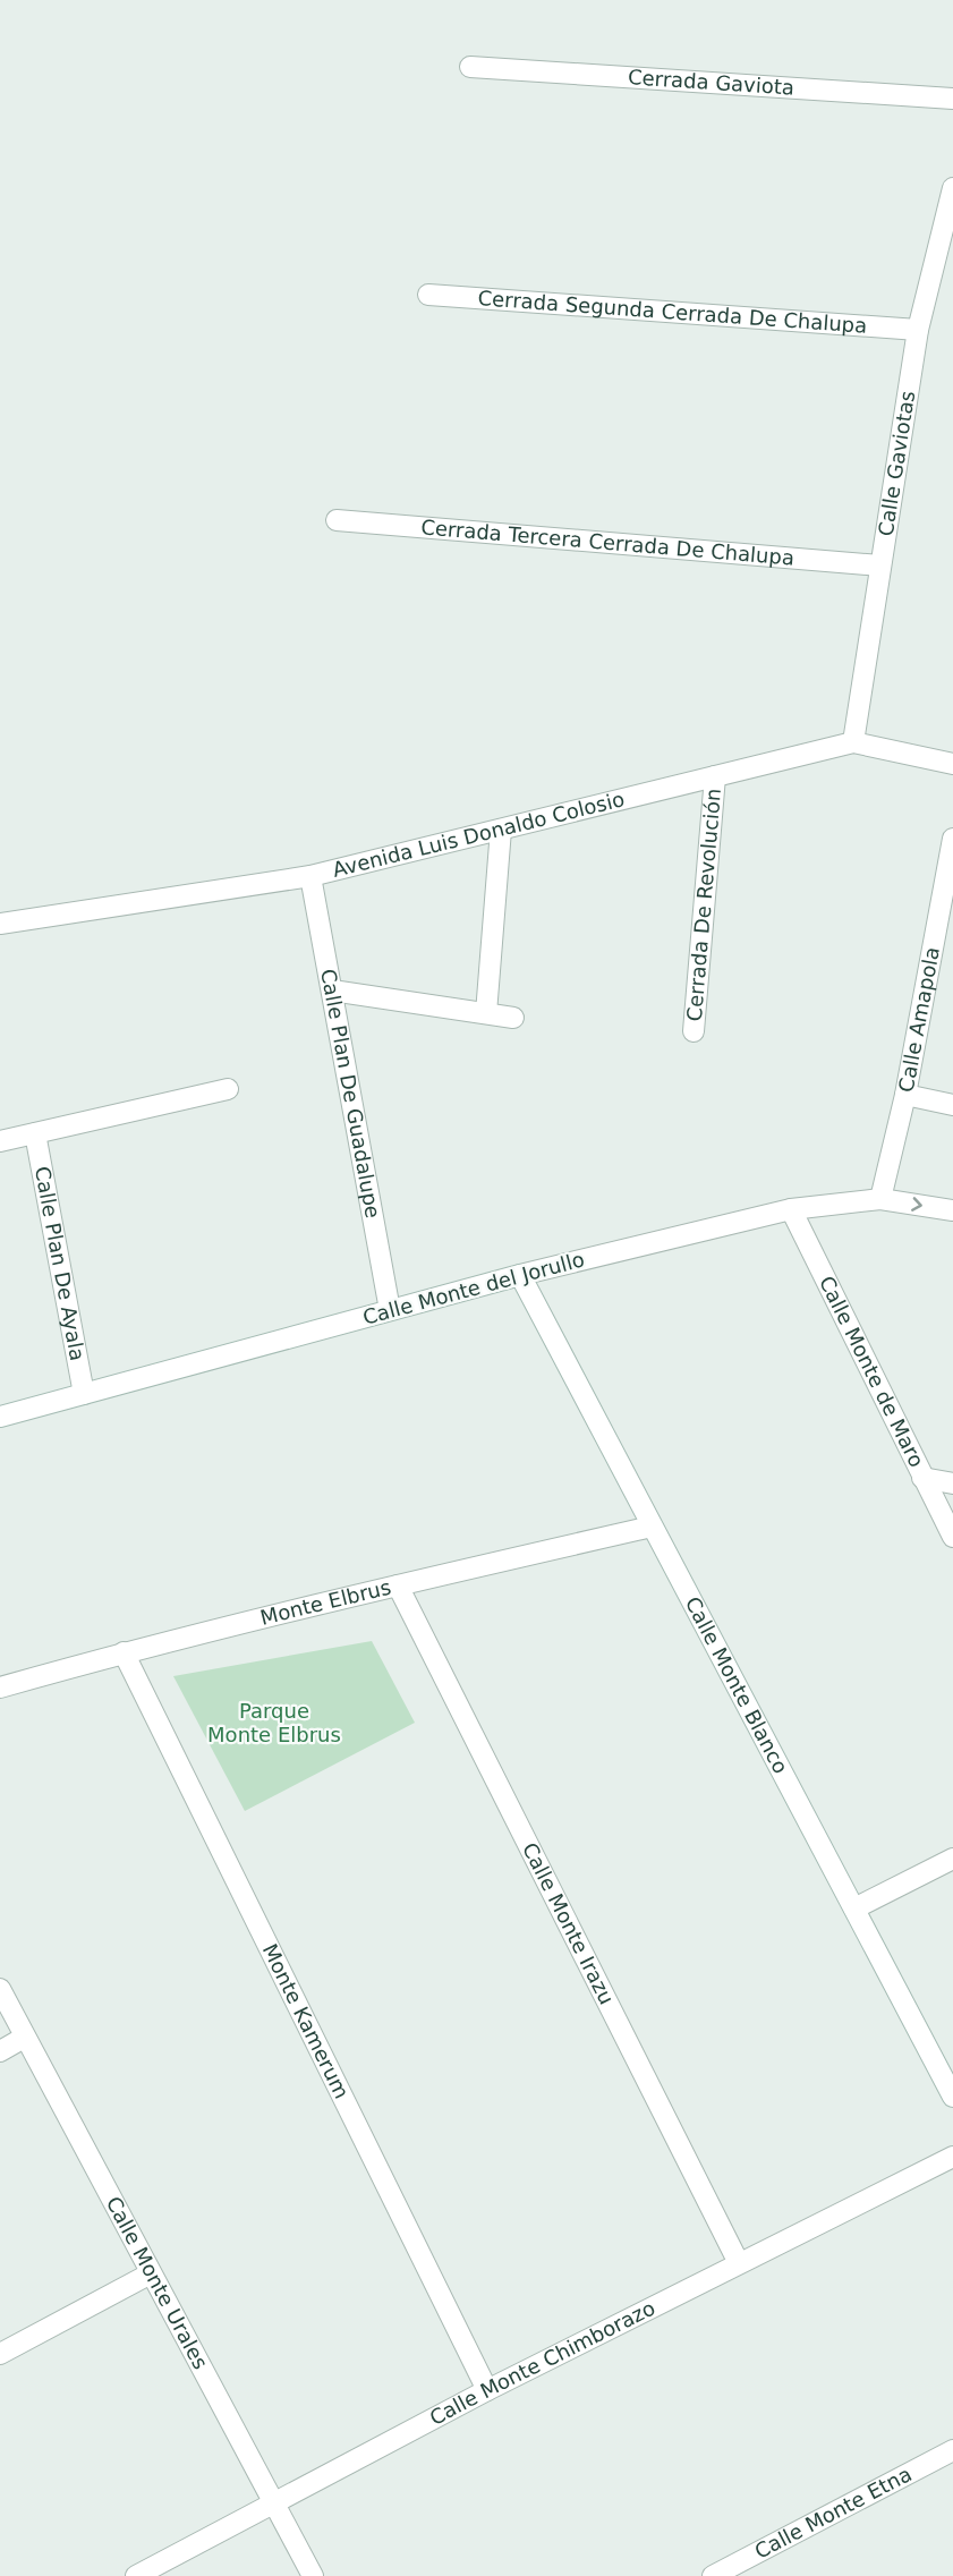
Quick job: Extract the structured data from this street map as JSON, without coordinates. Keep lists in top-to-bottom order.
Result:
{
  "streets": {
    "street": [
      "Cerrada Gaviota",
      "Cerrada Segunda Cerrada De Chalupa",
      "Calle Gaviotas",
      "Cerrada Tercera Cerrada De Chalupa",
      "Avenida Luis Donaldo Colosio",
      "Cerrada De Revolución",
      "Calle Amapola",
      "Calle Plan De Guadalupe",
      "Calle Plan De Ayala",
      "Calle Monte del Jorullo",
      "Calle Monte de Maro",
      "Monte Elbrus",
      "Calle Monte Blanco",
      "Calle Monte Irazu",
      "Monte Kamerum",
      "Calle Monte Urales",
      "Calle Monte Chimborazo",
      "Calle Monte Etna"
    ]
  },
  "crossings": [
    ["Cerrada Segunda Cerrada De Chalupa", "Calle Gaviotas"],
    ["Calle Gaviotas", "Cerrada Tercera Cerrada De Chalupa"],
    ["Calle Gaviotas", "Avenida Luis Donaldo Colosio"],
    ["Avenida Luis Donaldo Colosio", "Cerrada De Revolución"],
    ["Avenida Luis Donaldo Colosio", "Calle Plan De Guadalupe"],
    ["Calle Amapola", "Calle Monte del Jorullo"],
    ["Calle Plan De Guadalupe", "Calle Monte del Jorullo"],
    ["Calle Plan De Ayala", "Calle Monte del Jorullo"],
    ["Calle Monte del Jorullo", "Calle Monte de Maro"],
    ["Calle Monte del Jorullo", "Calle Monte Blanco"],
    ["Monte Elbrus", "Calle Monte Blanco"],
    ["Monte Elbrus", "Calle Monte Irazu"],
    ["Monte Elbrus", "Monte Kamerum"],
    ["Calle Monte Irazu", "Calle Monte Chimborazo"],
    ["Monte Kamerum", "Calle Monte Chimborazo"],
    ["Calle Monte Urales", "Calle Monte Chimborazo"]
  ],
  "parks": ["Parque Monte Elbrus"]
}
